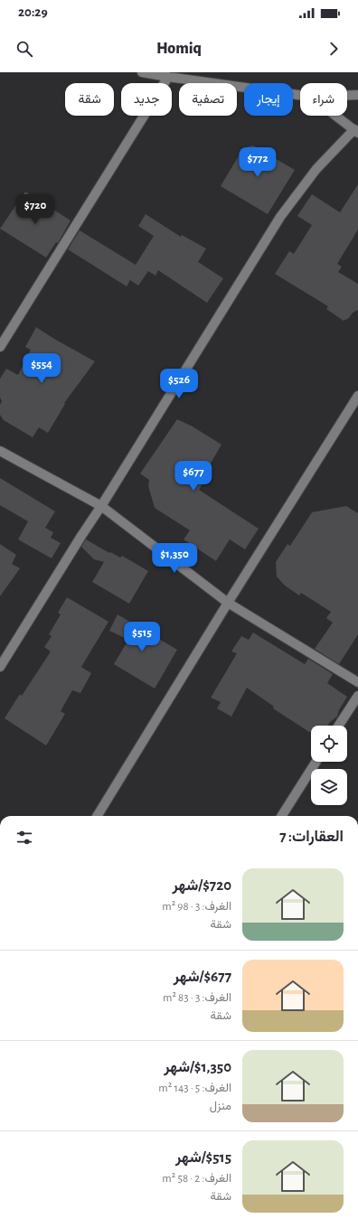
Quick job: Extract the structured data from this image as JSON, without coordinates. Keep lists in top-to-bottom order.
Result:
{
  "page": {
    "status": "20:29",
    "header": "Homiq",
    "chip": [
      "شراء",
      "إيجار",
      "تصفية",
      "جديد",
      "شقة"
    ],
    "price": [
      "$772",
      "$720",
      "$554",
      "$526",
      "$677",
      "$1,350",
      "$515"
    ],
    "heading": "العقارات: 7",
    "list": [
      {
        "name": "$720/شهر",
        "note": "الغرف: 3 · 98 m² · شقة"
      },
      {
        "name": "$677/شهر",
        "note": "الغرف: 3 · 83 m² · شقة"
      },
      {
        "name": "$1,350/شهر",
        "note": "الغرف: 5 · 143 m² · منزل"
      },
      {
        "name": "$515/شهر",
        "note": "الغرف: 2 · 58 m² · شقة"
      }
    ]
  }
}
